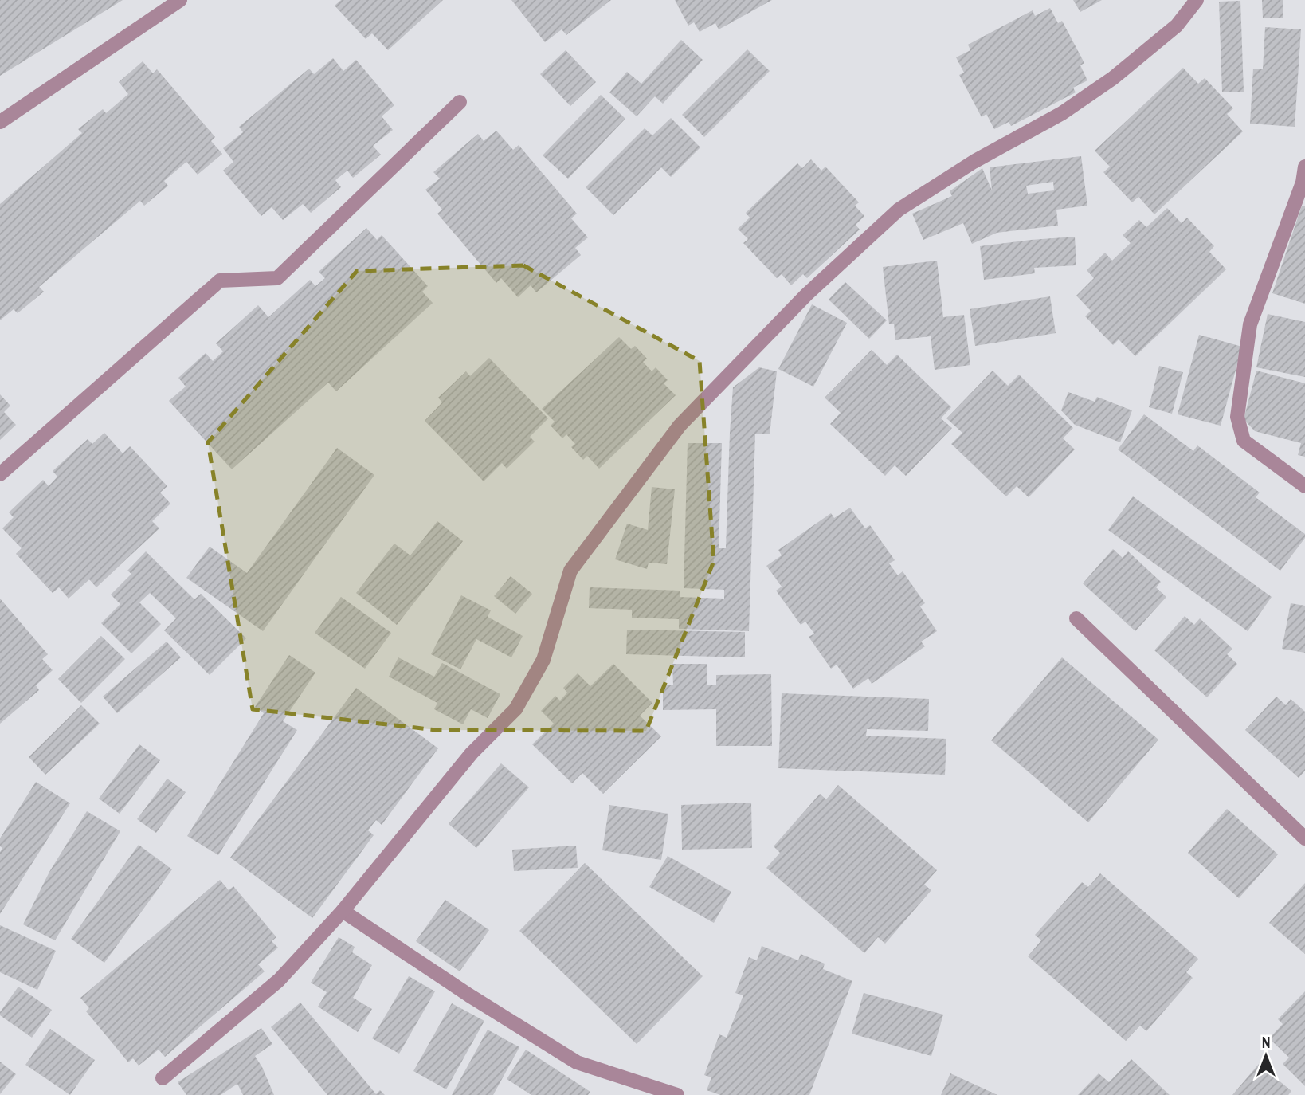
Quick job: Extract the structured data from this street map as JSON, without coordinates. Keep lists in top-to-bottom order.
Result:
{
  "north": "top"
}
